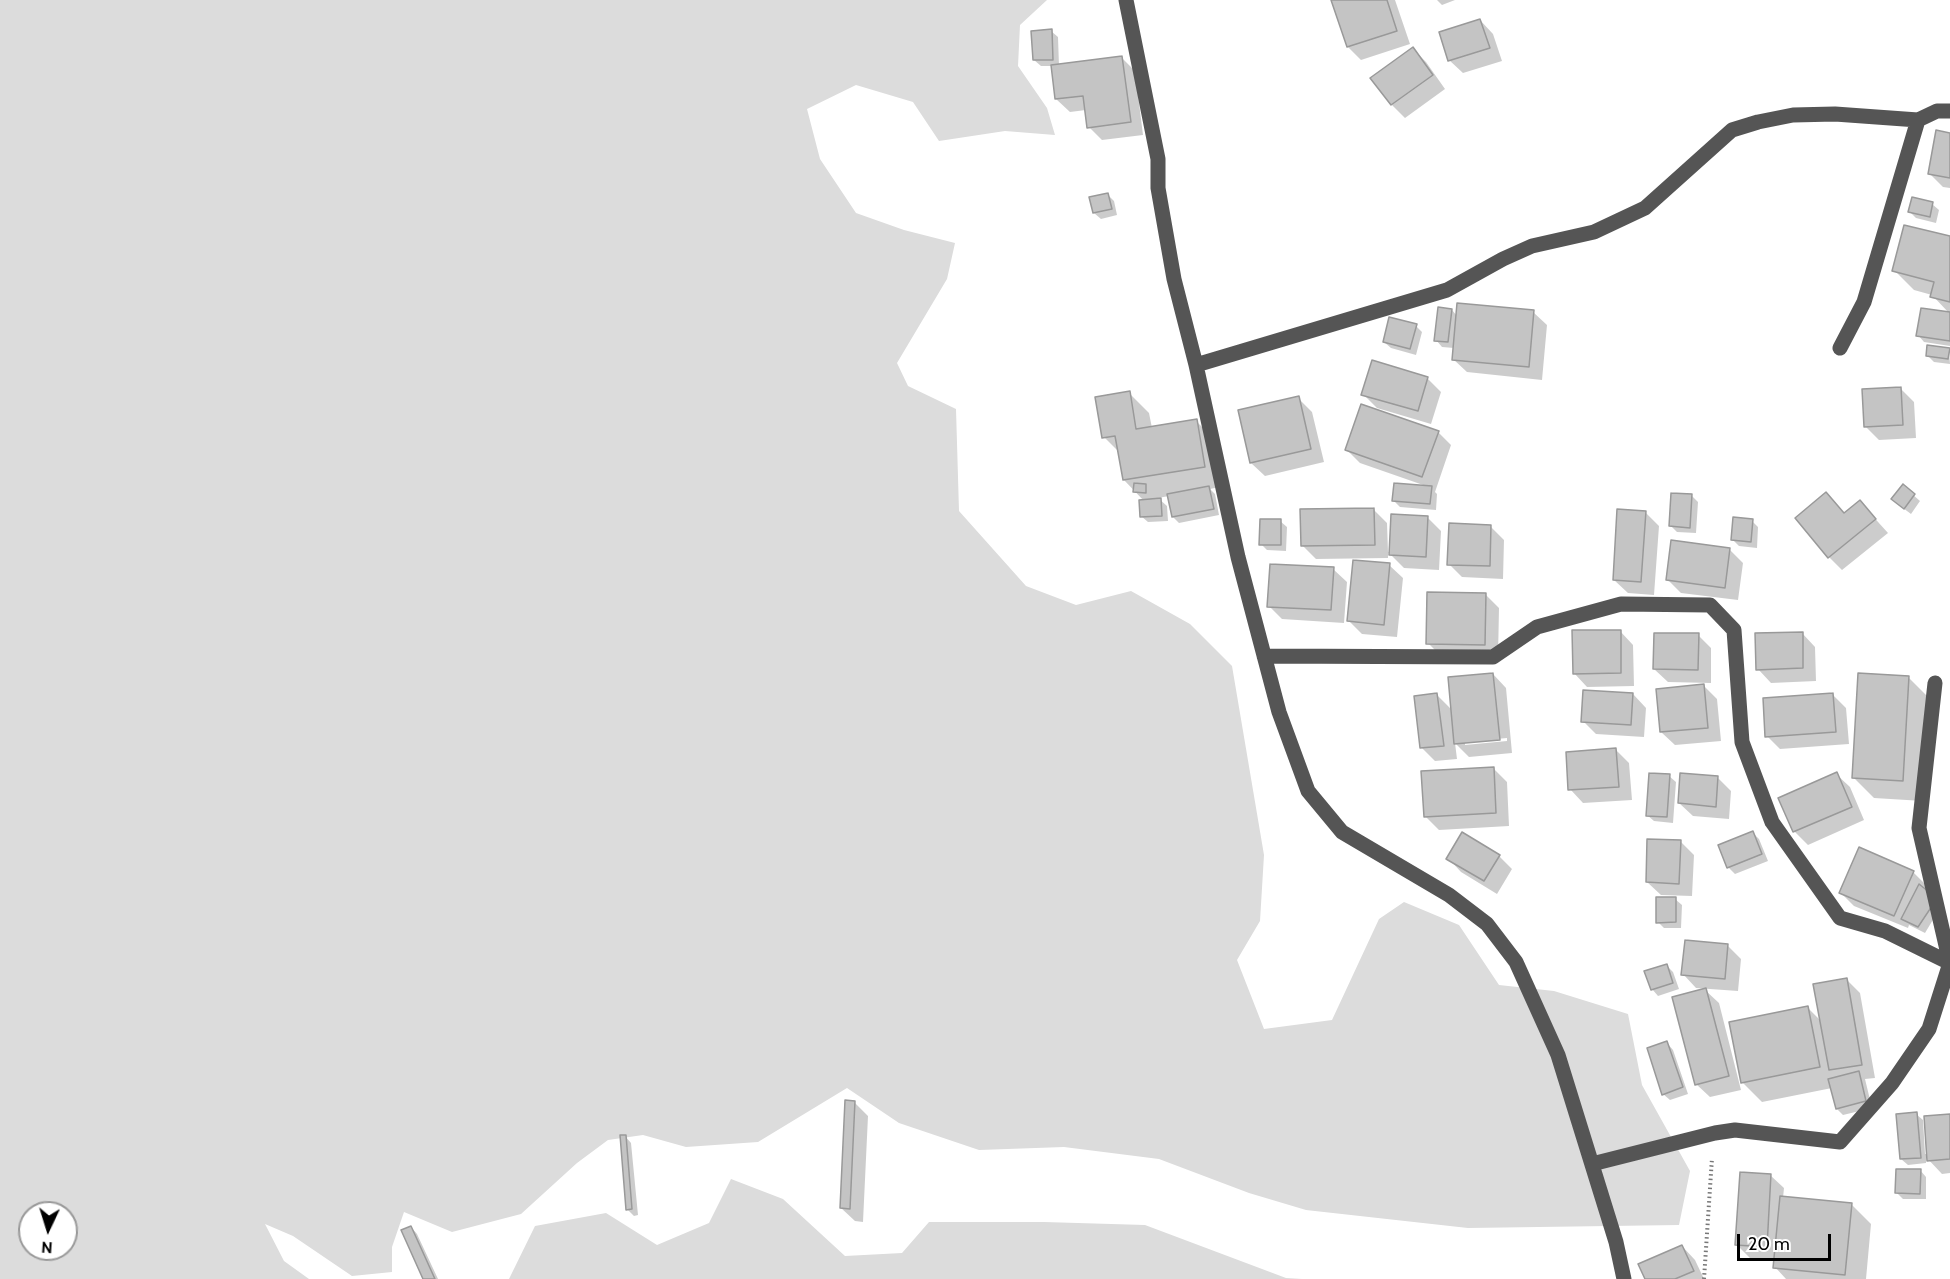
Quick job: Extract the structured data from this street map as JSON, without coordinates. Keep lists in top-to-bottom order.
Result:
{
  "scale_bar": "20 m",
  "north": "bottom"
}
